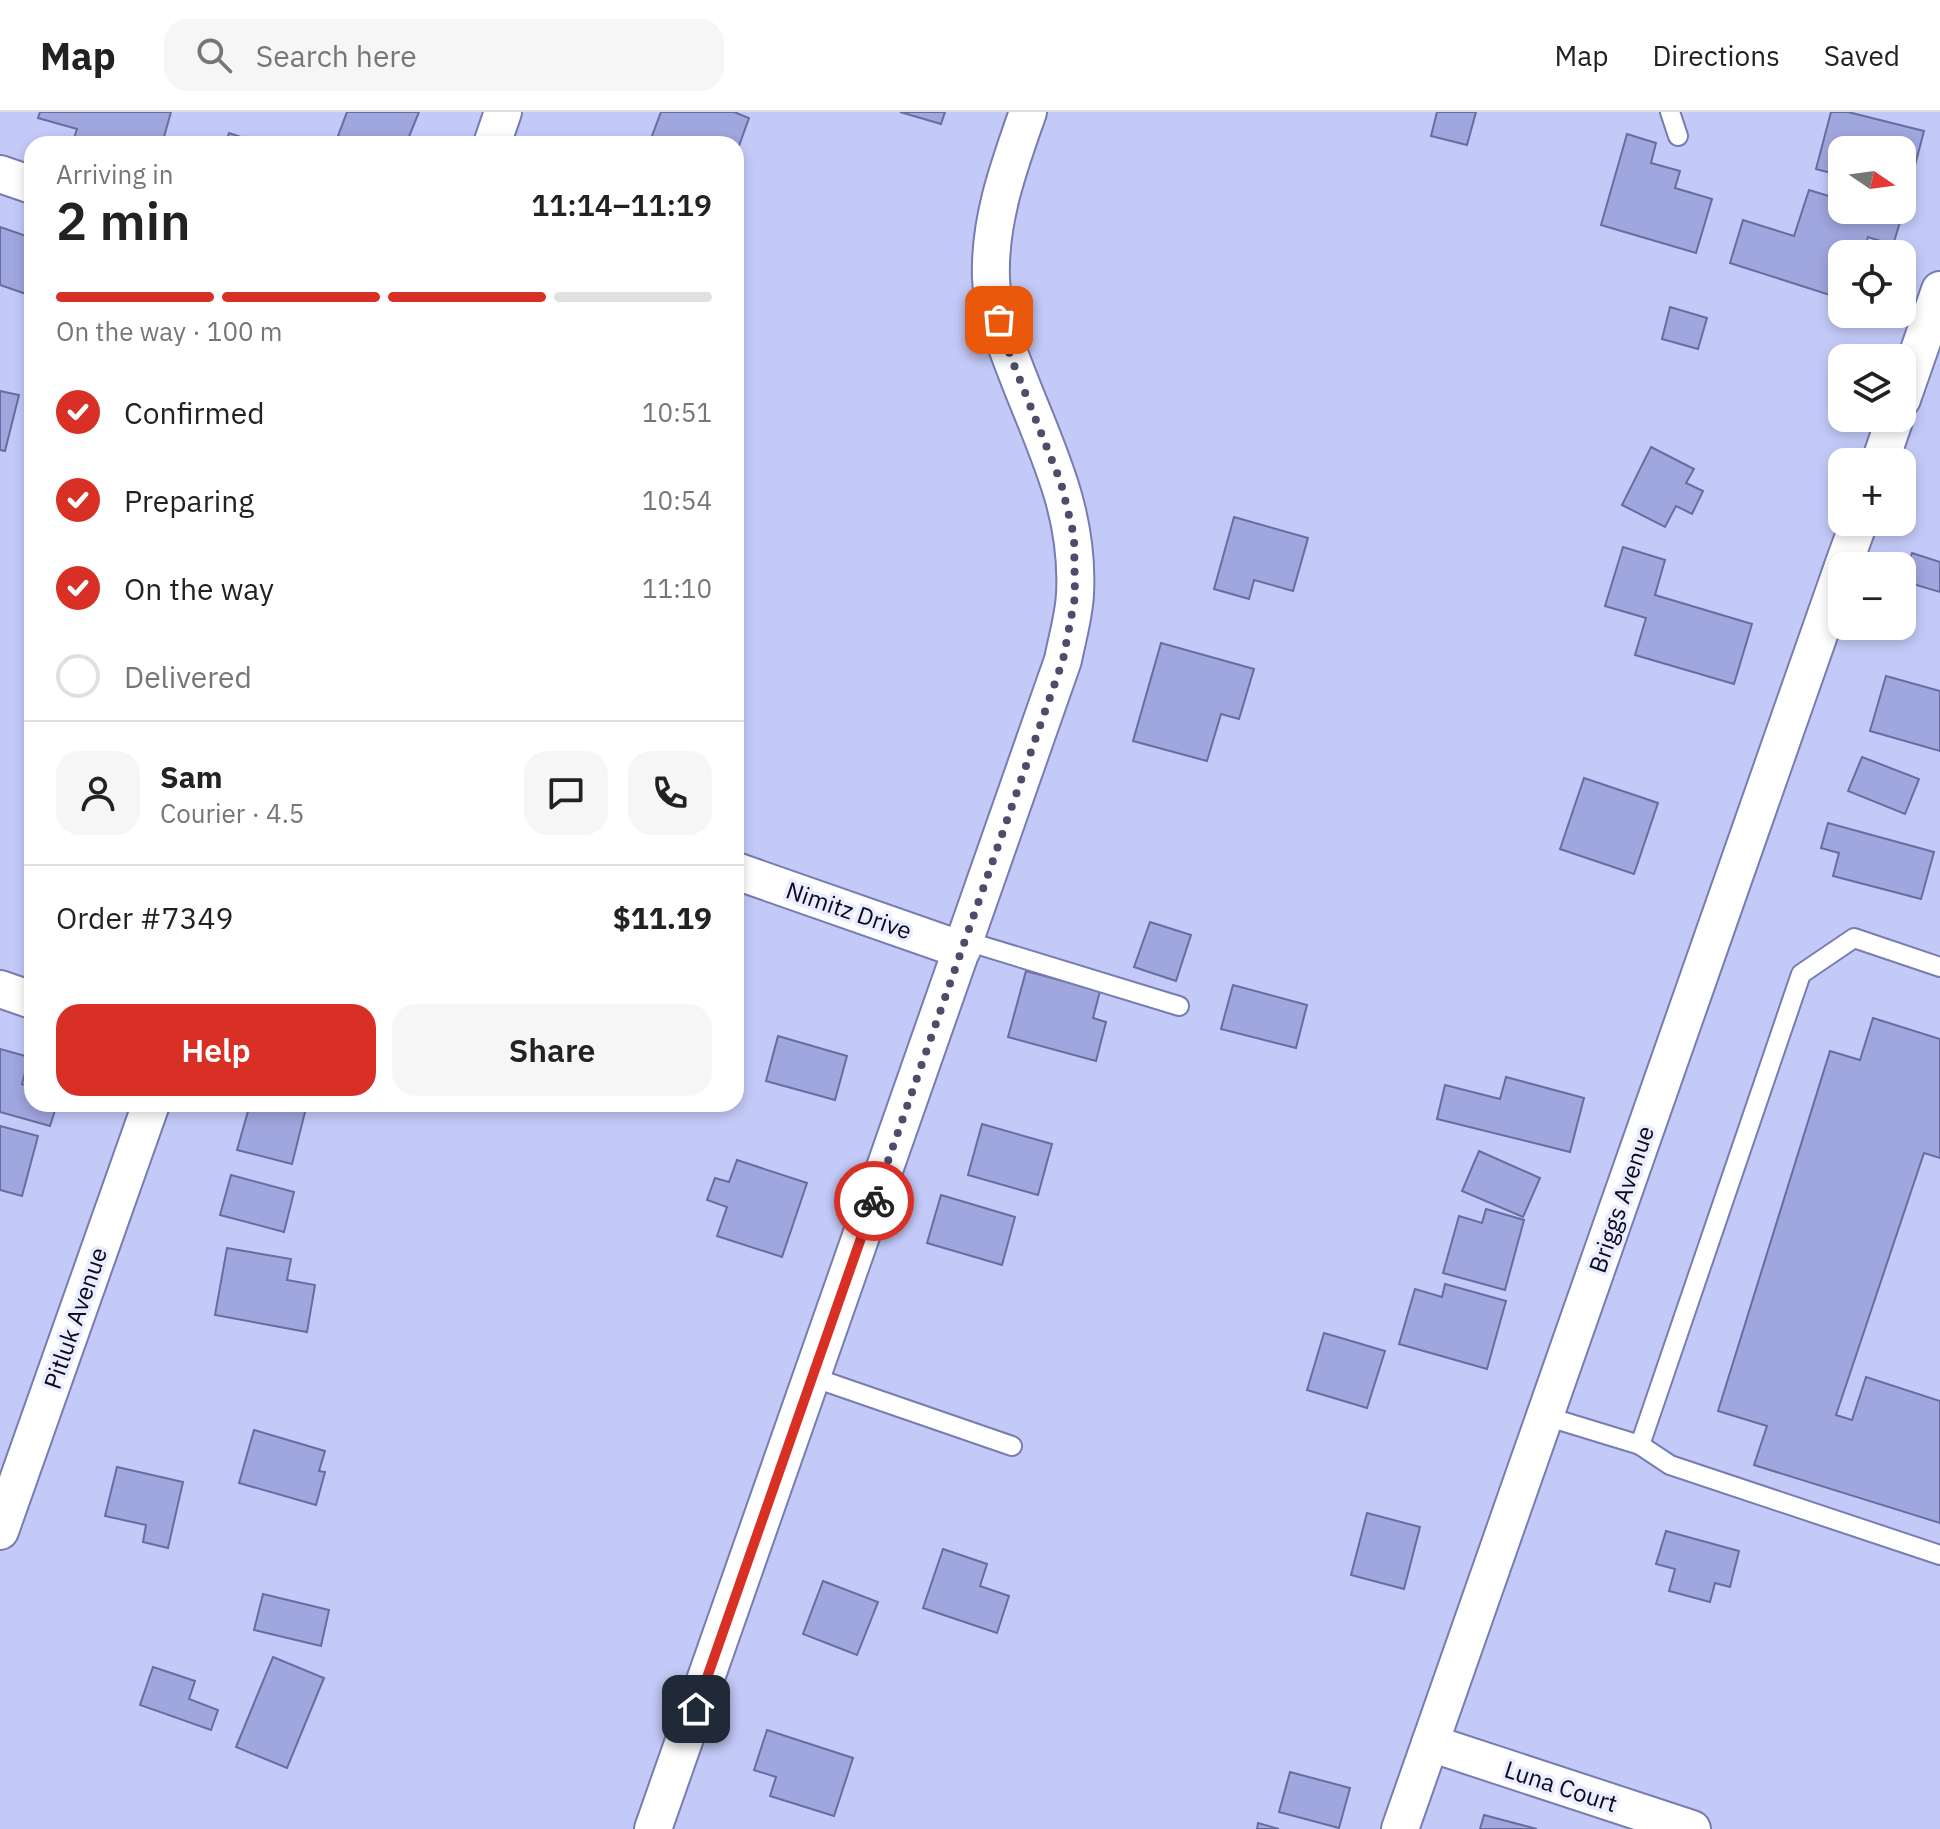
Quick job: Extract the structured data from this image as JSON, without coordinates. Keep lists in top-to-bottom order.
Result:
{
  "streets": {
    "street": [
      "Nimitz Drive",
      "Briggs Avenue",
      "Pitluk Avenue",
      "Luna Court"
    ]
  },
  "crossings": [
    ["Briggs Avenue", "Luna Court"]
  ],
  "north": "right",
  "page": {
    "header": "Map",
    "search": "Search here",
    "nav": ["Map", "Directions", "Saved"],
    "map_buttons": ["+", "−"],
    "heading": ["2 min", "Arriving in", "11:14–11:19"],
    "panel": [
      "Sam",
      "Courier · 4.5",
      "Order #7349",
      "$11.19"
    ],
    "bar": "On the way · 100 m",
    "list": [
      ["Confirmed", "10:51"],
      ["Preparing", "10:54"],
      ["On the way", "11:10"],
      "Delivered"
    ],
    "buttons": ["Help", "Share"]
  }
}
